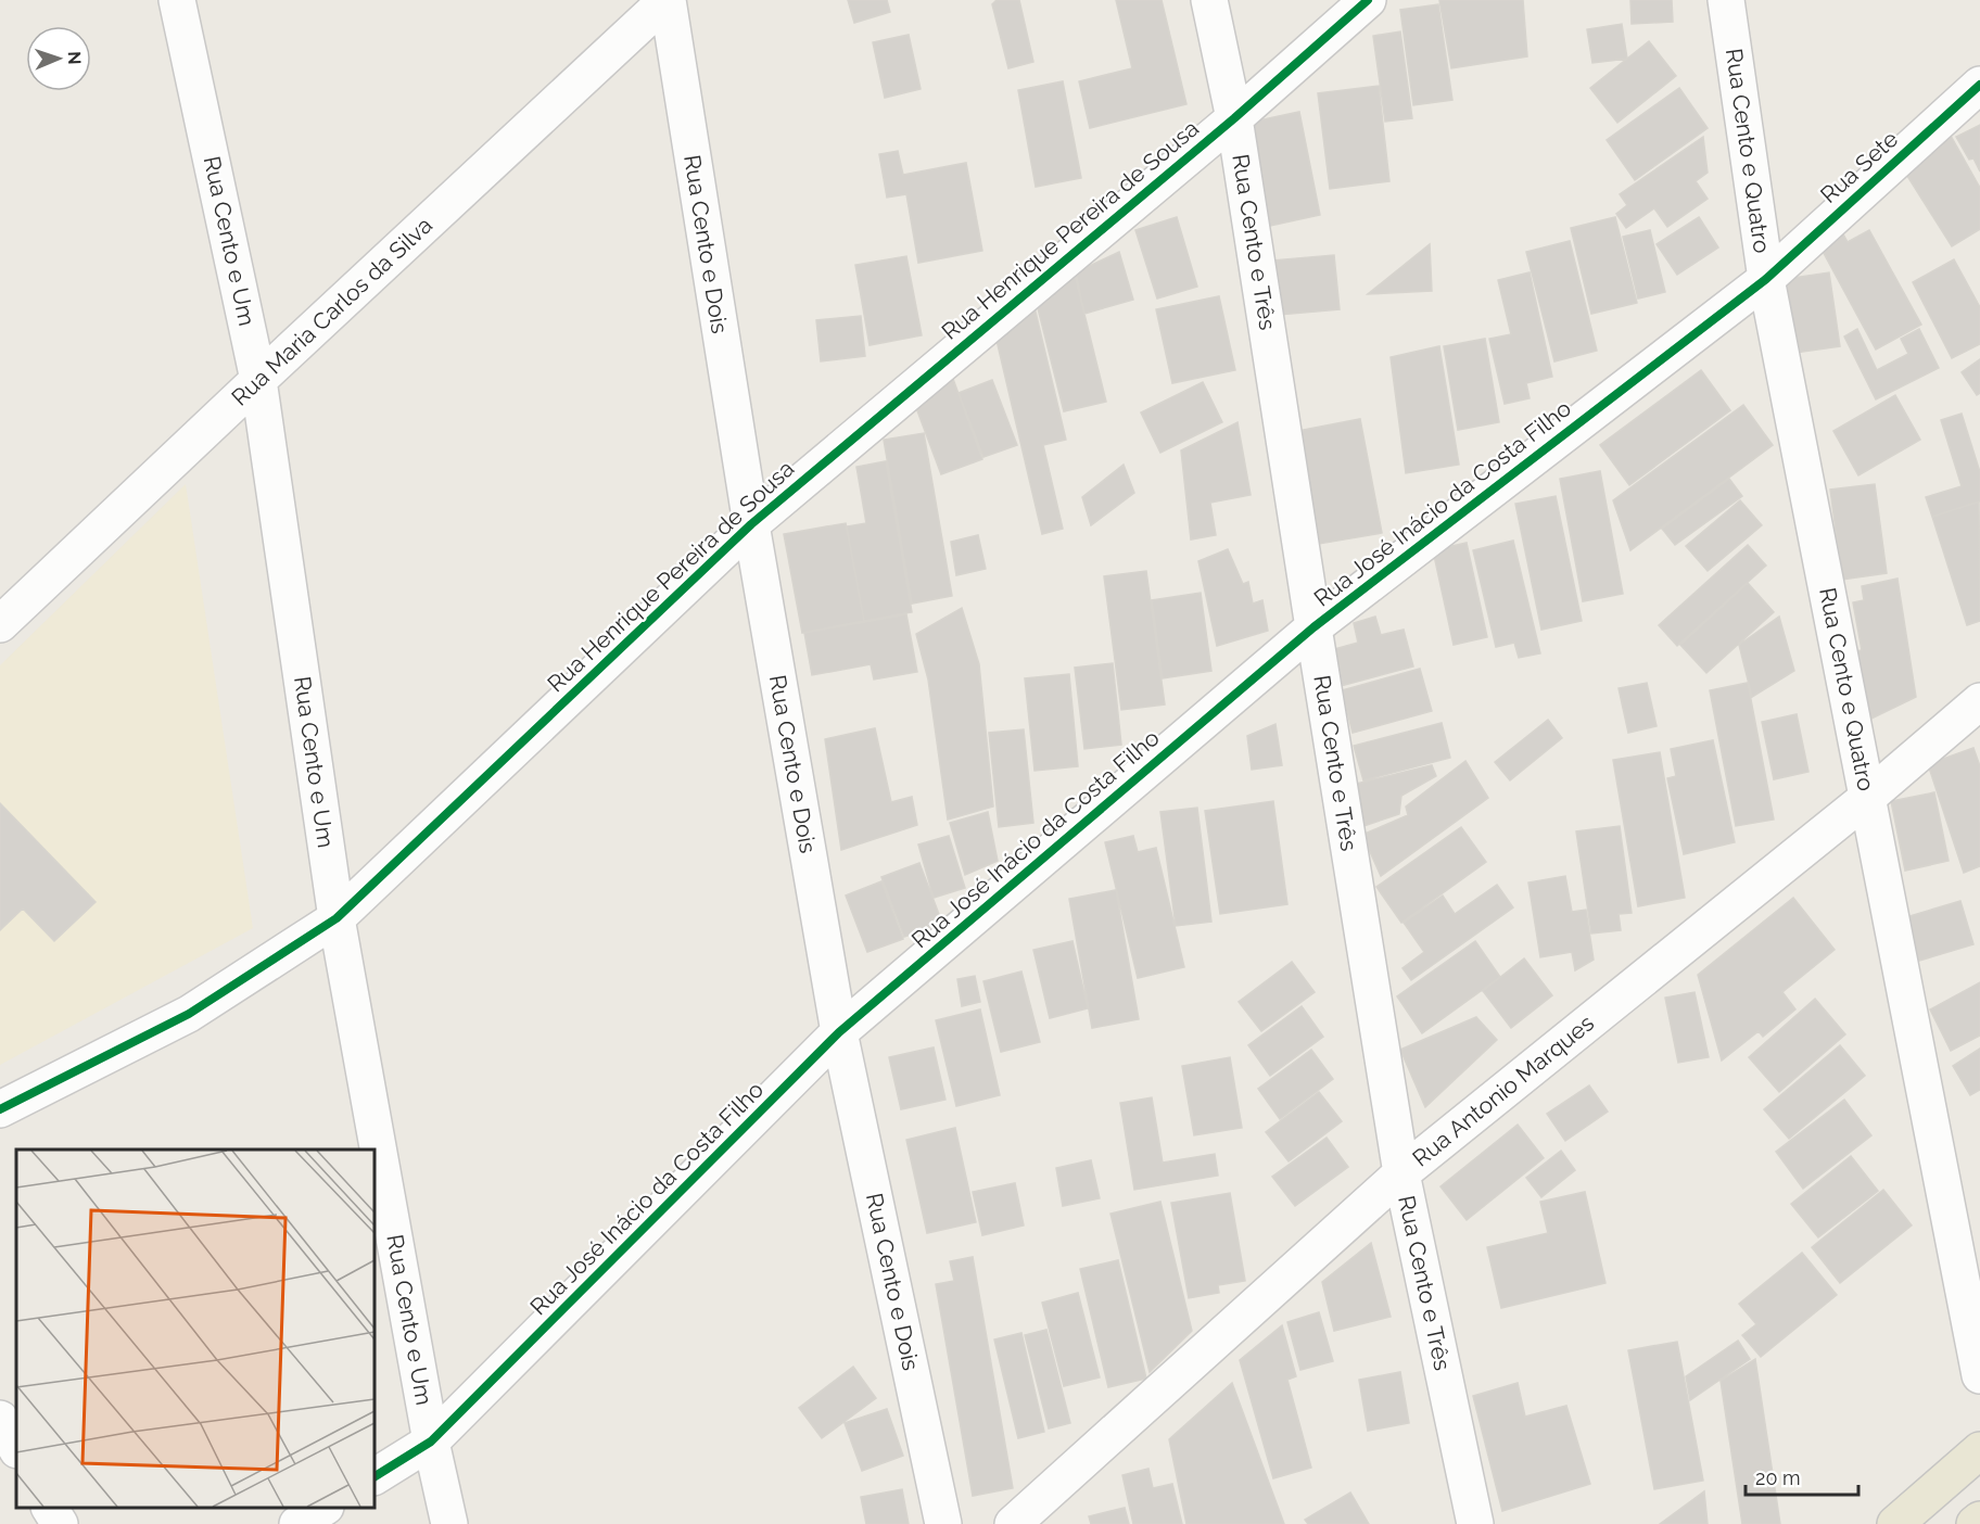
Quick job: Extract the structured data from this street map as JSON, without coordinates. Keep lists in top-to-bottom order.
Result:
{
  "streets": {
    "street": [
      "Rua Cento e Quatro",
      "Rua Sete",
      "Rua Henrique Pereira de Sousa",
      "Rua Cento e Um",
      "Rua Cento e Três",
      "Rua Cento e Dois",
      "Rua Maria Carlos da Silva",
      "Rua José Inácio da Costa Filho",
      "Rua Antonio Marques"
    ]
  },
  "crossings": [
    ["Rua Cento e Quatro", "Rua Sete"],
    ["Rua Cento e Quatro", "Rua José Inácio da Costa Filho"],
    ["Rua Cento e Quatro", "Rua Antonio Marques"],
    ["Rua Sete", "Rua José Inácio da Costa Filho"],
    ["Rua Henrique Pereira de Sousa", "Rua Cento e Um"],
    ["Rua Henrique Pereira de Sousa", "Rua Cento e Três"],
    ["Rua Henrique Pereira de Sousa", "Rua Cento e Dois"],
    ["Rua Cento e Um", "Rua Maria Carlos da Silva"],
    ["Rua Cento e Um", "Rua José Inácio da Costa Filho"],
    ["Rua Cento e Três", "Rua José Inácio da Costa Filho"],
    ["Rua Cento e Três", "Rua Antonio Marques"],
    ["Rua Cento e Dois", "Rua Maria Carlos da Silva"],
    ["Rua Cento e Dois", "Rua José Inácio da Costa Filho"]
  ],
  "scale_bar": "20 m",
  "north": "right"
}
